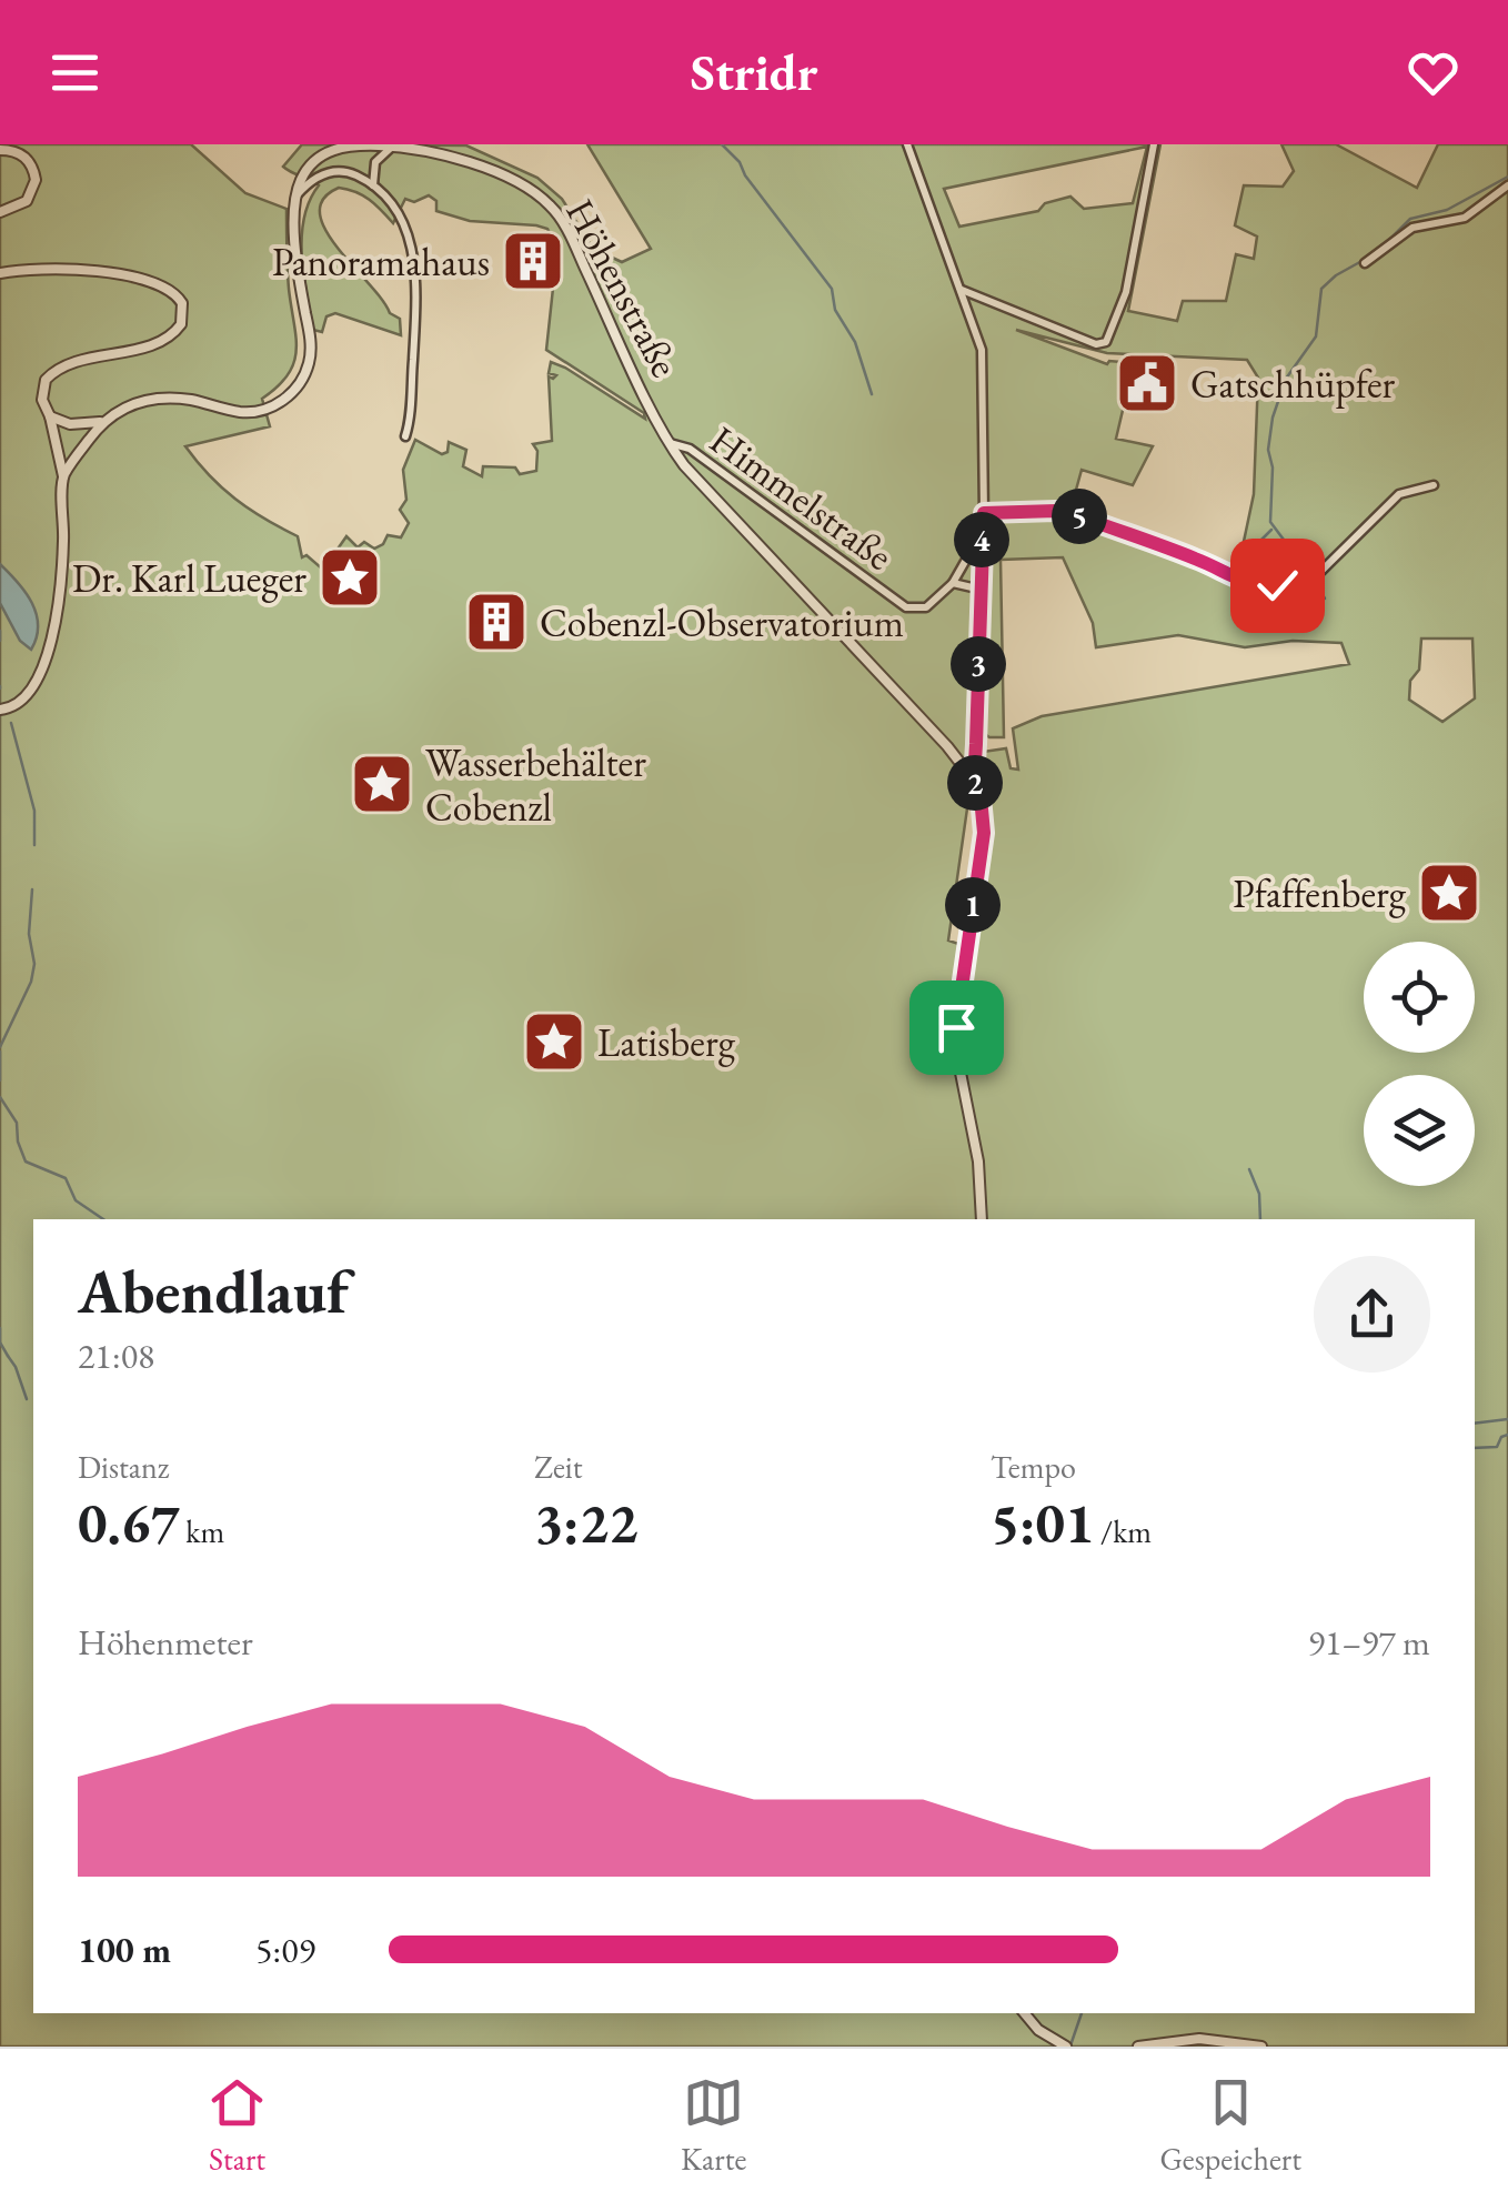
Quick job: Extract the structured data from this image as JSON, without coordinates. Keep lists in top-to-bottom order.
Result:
{
  "streets": {
    "street": ["Höhenstraße", "Himmelstraße"]
  },
  "crossings": [
    ["Höhenstraße", "Himmelstraße"]
  ],
  "places": {
    "building": ["Panoramahaus", "Cobenzl-Observatorium"],
    "public building": ["Gatschhüpfer"],
    "place": [
      "Dr. Karl Lueger",
      "Wasserbehälter Cobenzl",
      "Pfaffenberg",
      "Latisberg"
    ]
  },
  "page": {
    "header": "Stridr",
    "pins": [
      "5",
      "4",
      "3",
      "2",
      "1"
    ],
    "heading": ["Abendlauf", "21:08"],
    "stats": [
      ["Distanz", "0.67 km"],
      ["Zeit", "3:22"],
      ["Tempo", "5:01 /km"]
    ],
    "chart": ["Höhenmeter", "91–97 m"],
    "list": [
      {
        "name": "100 m",
        "note": "5:09"
      }
    ],
    "tabs": ["Start", "Karte", "Gespeichert"]
  }
}
